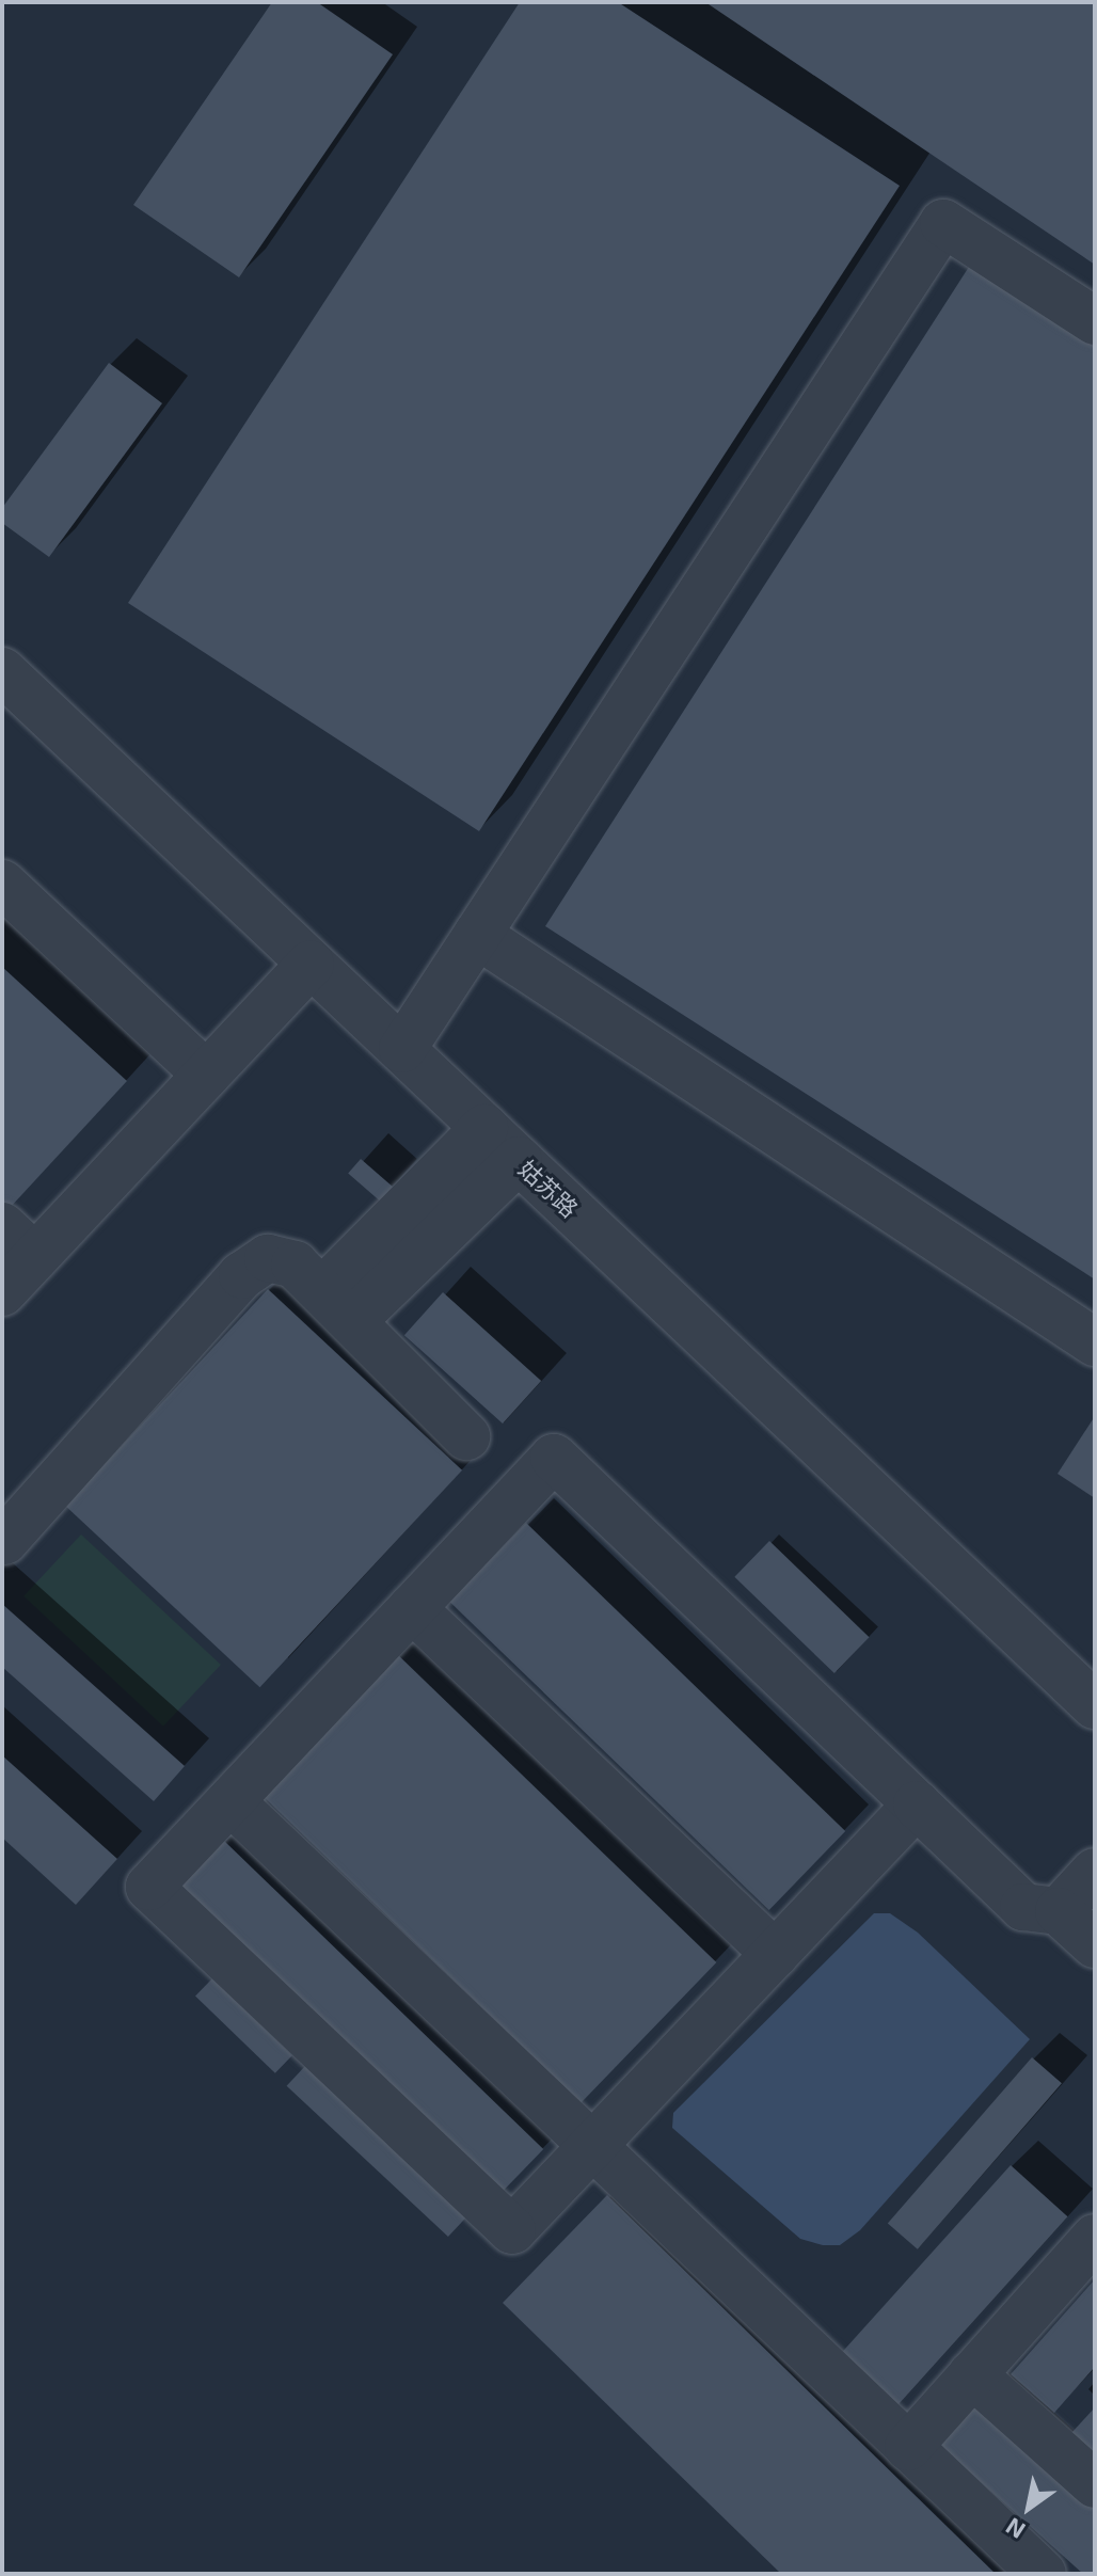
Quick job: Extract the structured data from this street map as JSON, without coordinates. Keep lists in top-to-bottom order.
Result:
{
  "streets": {
    "street": ["姑苏路"]
  },
  "north": "bottom left"
}
